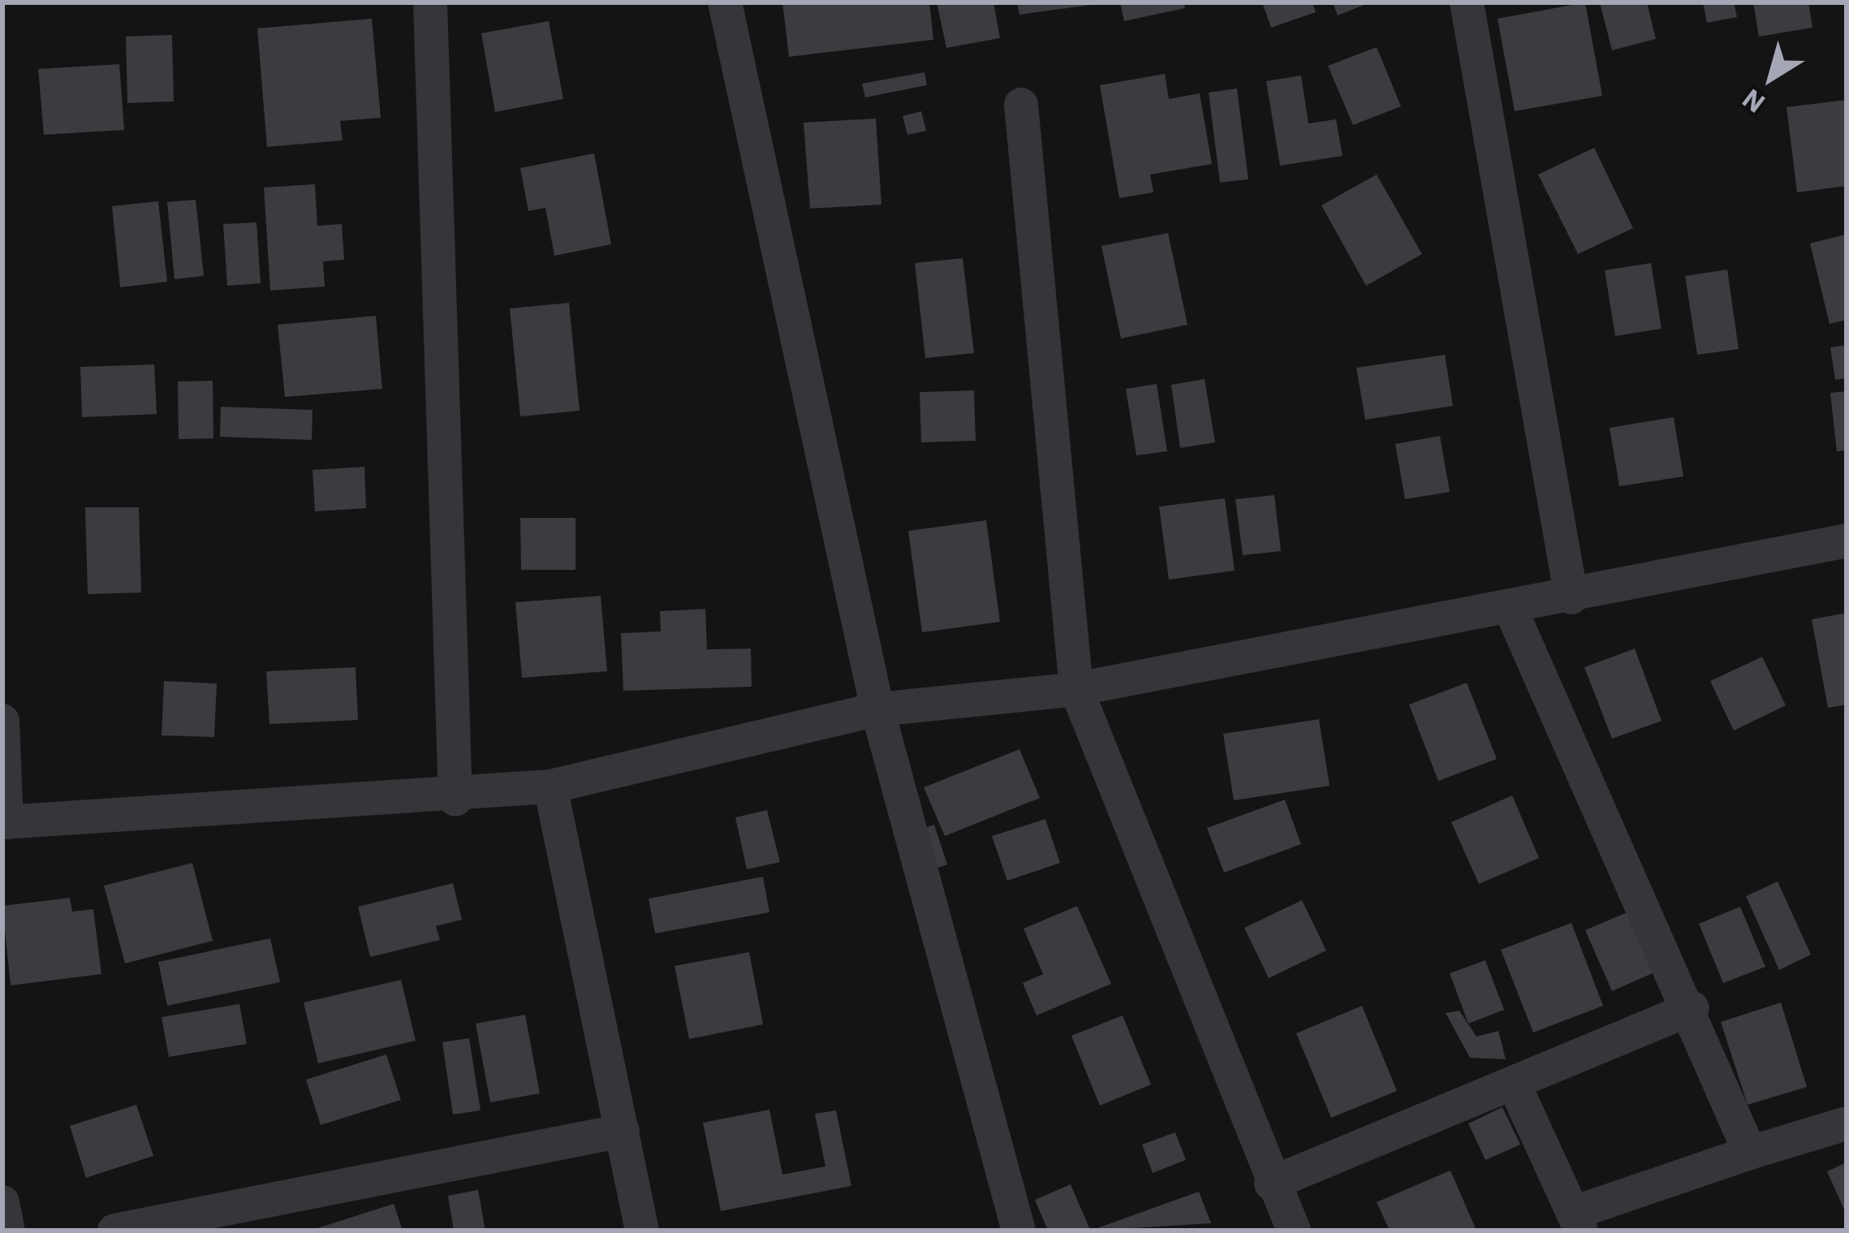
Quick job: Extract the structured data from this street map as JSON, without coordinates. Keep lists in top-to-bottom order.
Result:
{
  "north": "bottom left"
}
